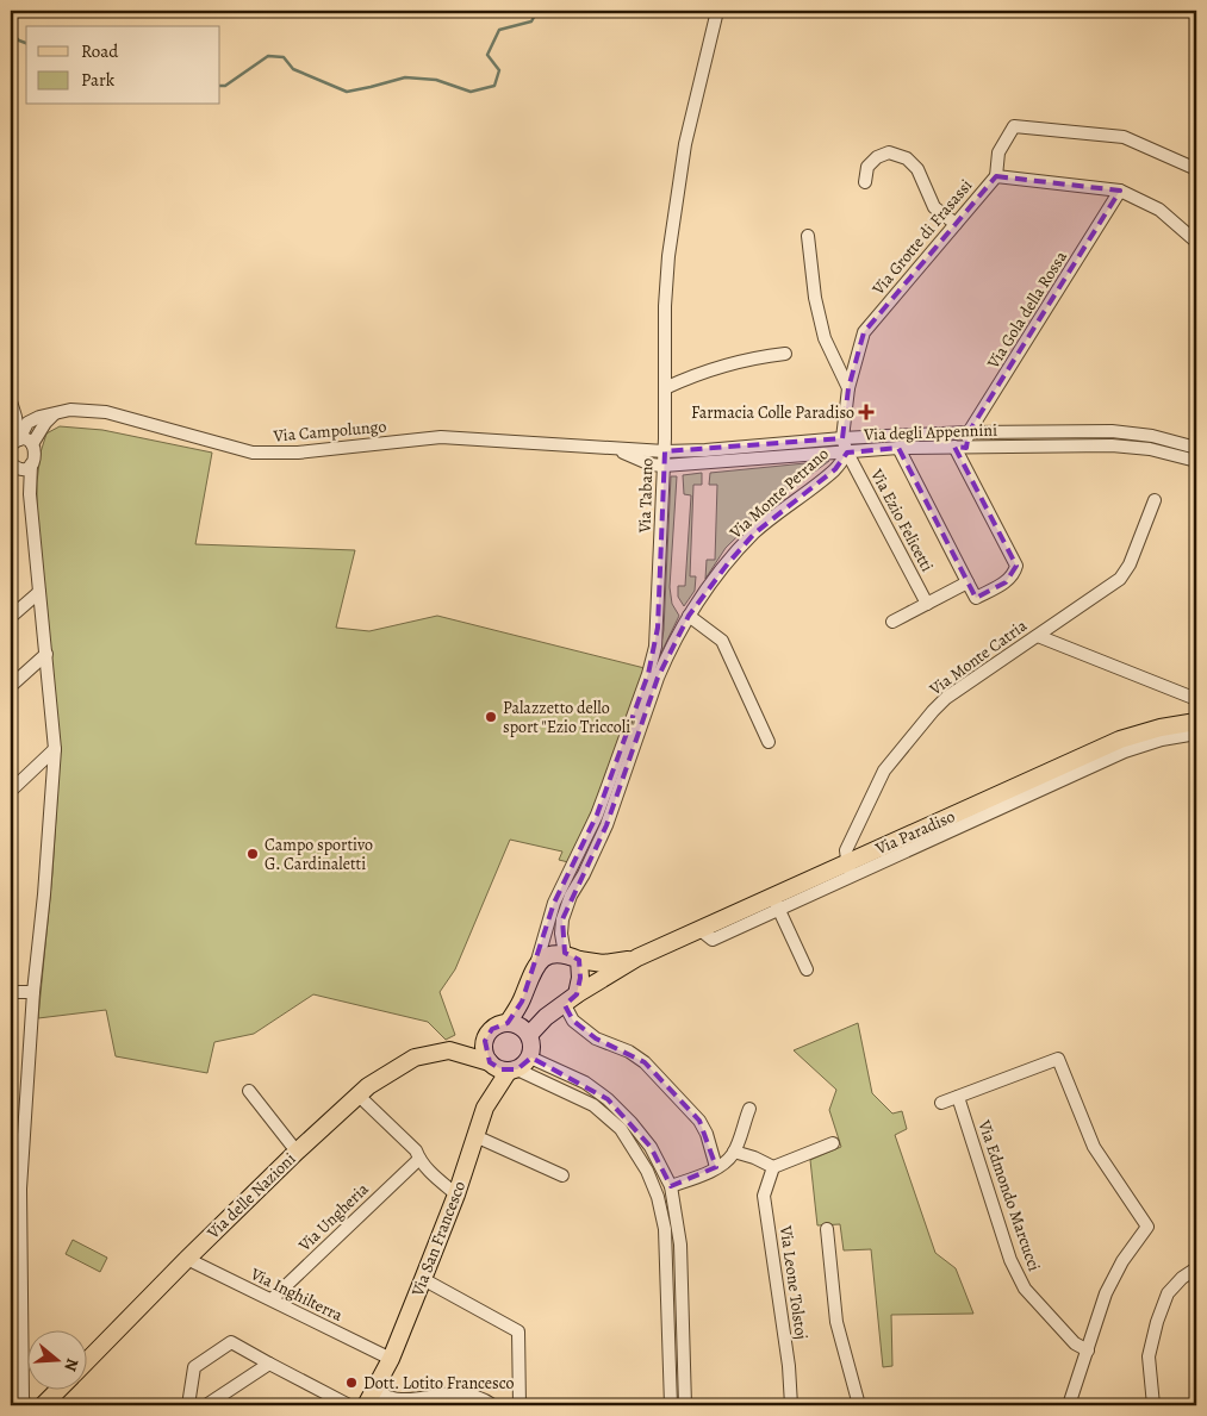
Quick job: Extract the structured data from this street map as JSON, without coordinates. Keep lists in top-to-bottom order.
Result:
{
  "streets": {
    "main road": ["Via Paradiso", "Via delle Nazioni", "Via San Francesco"],
    "street": [
      "Via Grotte di Frasassi",
      "Via Gola della Rossa",
      "Via Campolungo",
      "Via degli Appennini",
      "Via Monte Petrano",
      "Via Tabano",
      "Via Ezio Felicetti",
      "Via Monte Catria",
      "Via Edmondo Marcucci",
      "Via Ungheria",
      "Via Leone Tolstoj",
      "Via Inghilterra"
    ]
  },
  "crossings": [
    ["Via Grotte di Frasassi", "Via Gola della Rossa"],
    ["Via Grotte di Frasassi", "Via degli Appennini"],
    ["Via Grotte di Frasassi", "Via Ezio Felicetti"],
    ["Via Gola della Rossa", "Via degli Appennini"],
    ["Via Campolungo", "Via degli Appennini"],
    ["Via Campolungo", "Via Tabano"],
    ["Via degli Appennini", "Via Monte Petrano"],
    ["Via degli Appennini", "Via Tabano"],
    ["Via degli Appennini", "Via Ezio Felicetti"],
    ["Via Monte Petrano", "Via Ezio Felicetti"],
    ["Via Monte Catria", "Via Paradiso"],
    ["Via delle Nazioni", "Via San Francesco"],
    ["Via delle Nazioni", "Via Inghilterra"],
    ["Via Ungheria", "Via Inghilterra"],
    ["Via San Francesco", "Via Inghilterra"]
  ],
  "places": {
    "health": ["Farmacia Colle Paradiso"],
    "other": ["Palazzetto dello sport \"Ezio Triccoli\"", "Campo sportivo G. Cardinaletti", "Dott. Lotito Francesco"]
  },
  "legend": ["Road", "Park"],
  "north": "right"
}
